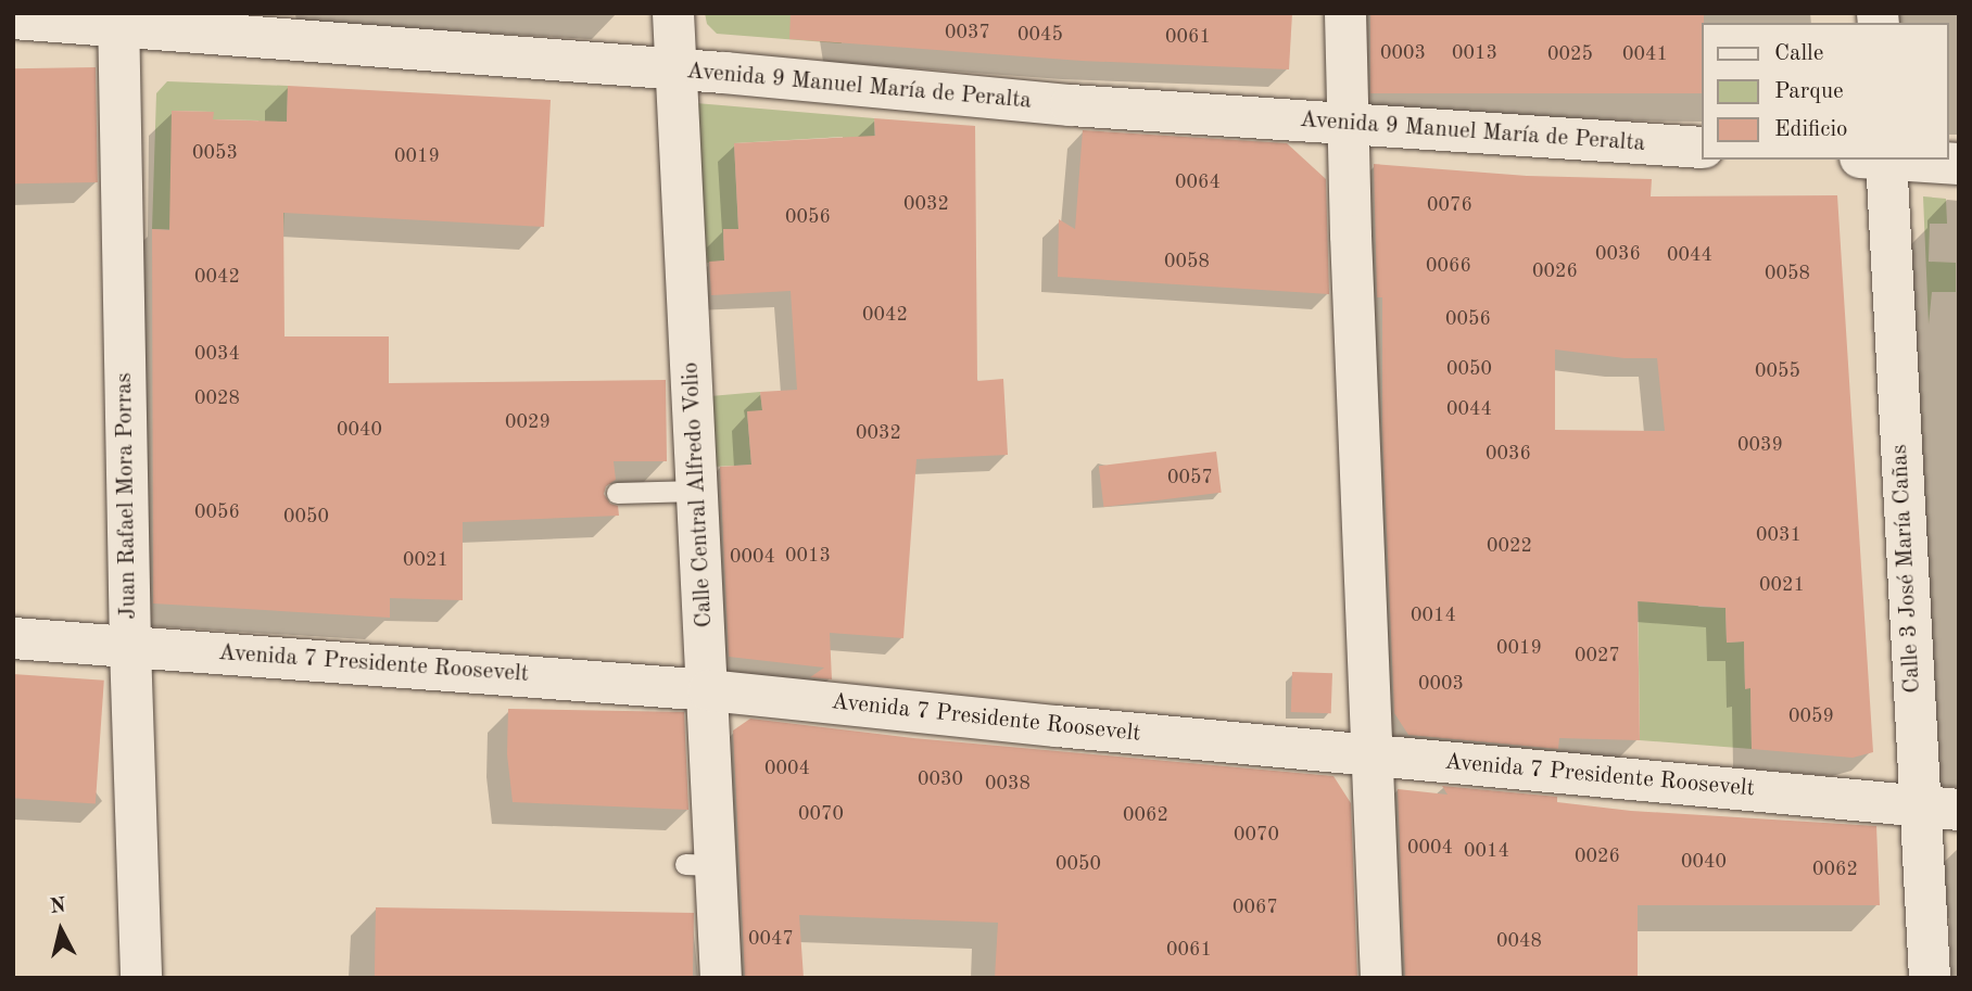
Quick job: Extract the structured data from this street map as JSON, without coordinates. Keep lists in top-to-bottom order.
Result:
{
  "streets": {
    "street": [
      "Avenida 9 Manuel María de Peralta",
      "Calle Central Alfredo Volio",
      "Juan Rafael Mora Porras",
      "Calle 3 José María Cañas",
      "Avenida 7 Presidente Roosevelt"
    ]
  },
  "crossings": [
    ["Avenida 9 Manuel María de Peralta", "Calle Central Alfredo Volio"],
    ["Avenida 9 Manuel María de Peralta", "Juan Rafael Mora Porras"],
    ["Calle Central Alfredo Volio", "Avenida 7 Presidente Roosevelt"],
    ["Juan Rafael Mora Porras", "Avenida 7 Presidente Roosevelt"],
    ["Calle 3 José María Cañas", "Avenida 7 Presidente Roosevelt"]
  ],
  "house_numbers": [
    "0037",
    "0045",
    "0061",
    "0003",
    "0013",
    "0025",
    "0041",
    "0053",
    "0019",
    "0064",
    "0032",
    "0076",
    "0056",
    "0036",
    "0044",
    "0058",
    "0066",
    "0026",
    "0058",
    "0042",
    "0042",
    "0056",
    "0034",
    "0050",
    "0055",
    "0028",
    "0044",
    "0029",
    "0040",
    "0032",
    "0039",
    "0036",
    "0057",
    "0056",
    "0050",
    "0031",
    "0022",
    "0013",
    "0004",
    "0021",
    "0021",
    "0014",
    "0019",
    "0027",
    "0003",
    "0059",
    "0004",
    "0030",
    "0038",
    "0070",
    "0062",
    "0070",
    "0004",
    "0014",
    "0026",
    "0040",
    "0050",
    "0062",
    "0067",
    "0047",
    "0048",
    "0061"
  ],
  "legend": ["Calle", "Parque", "Edificio"],
  "north": "top"
}
